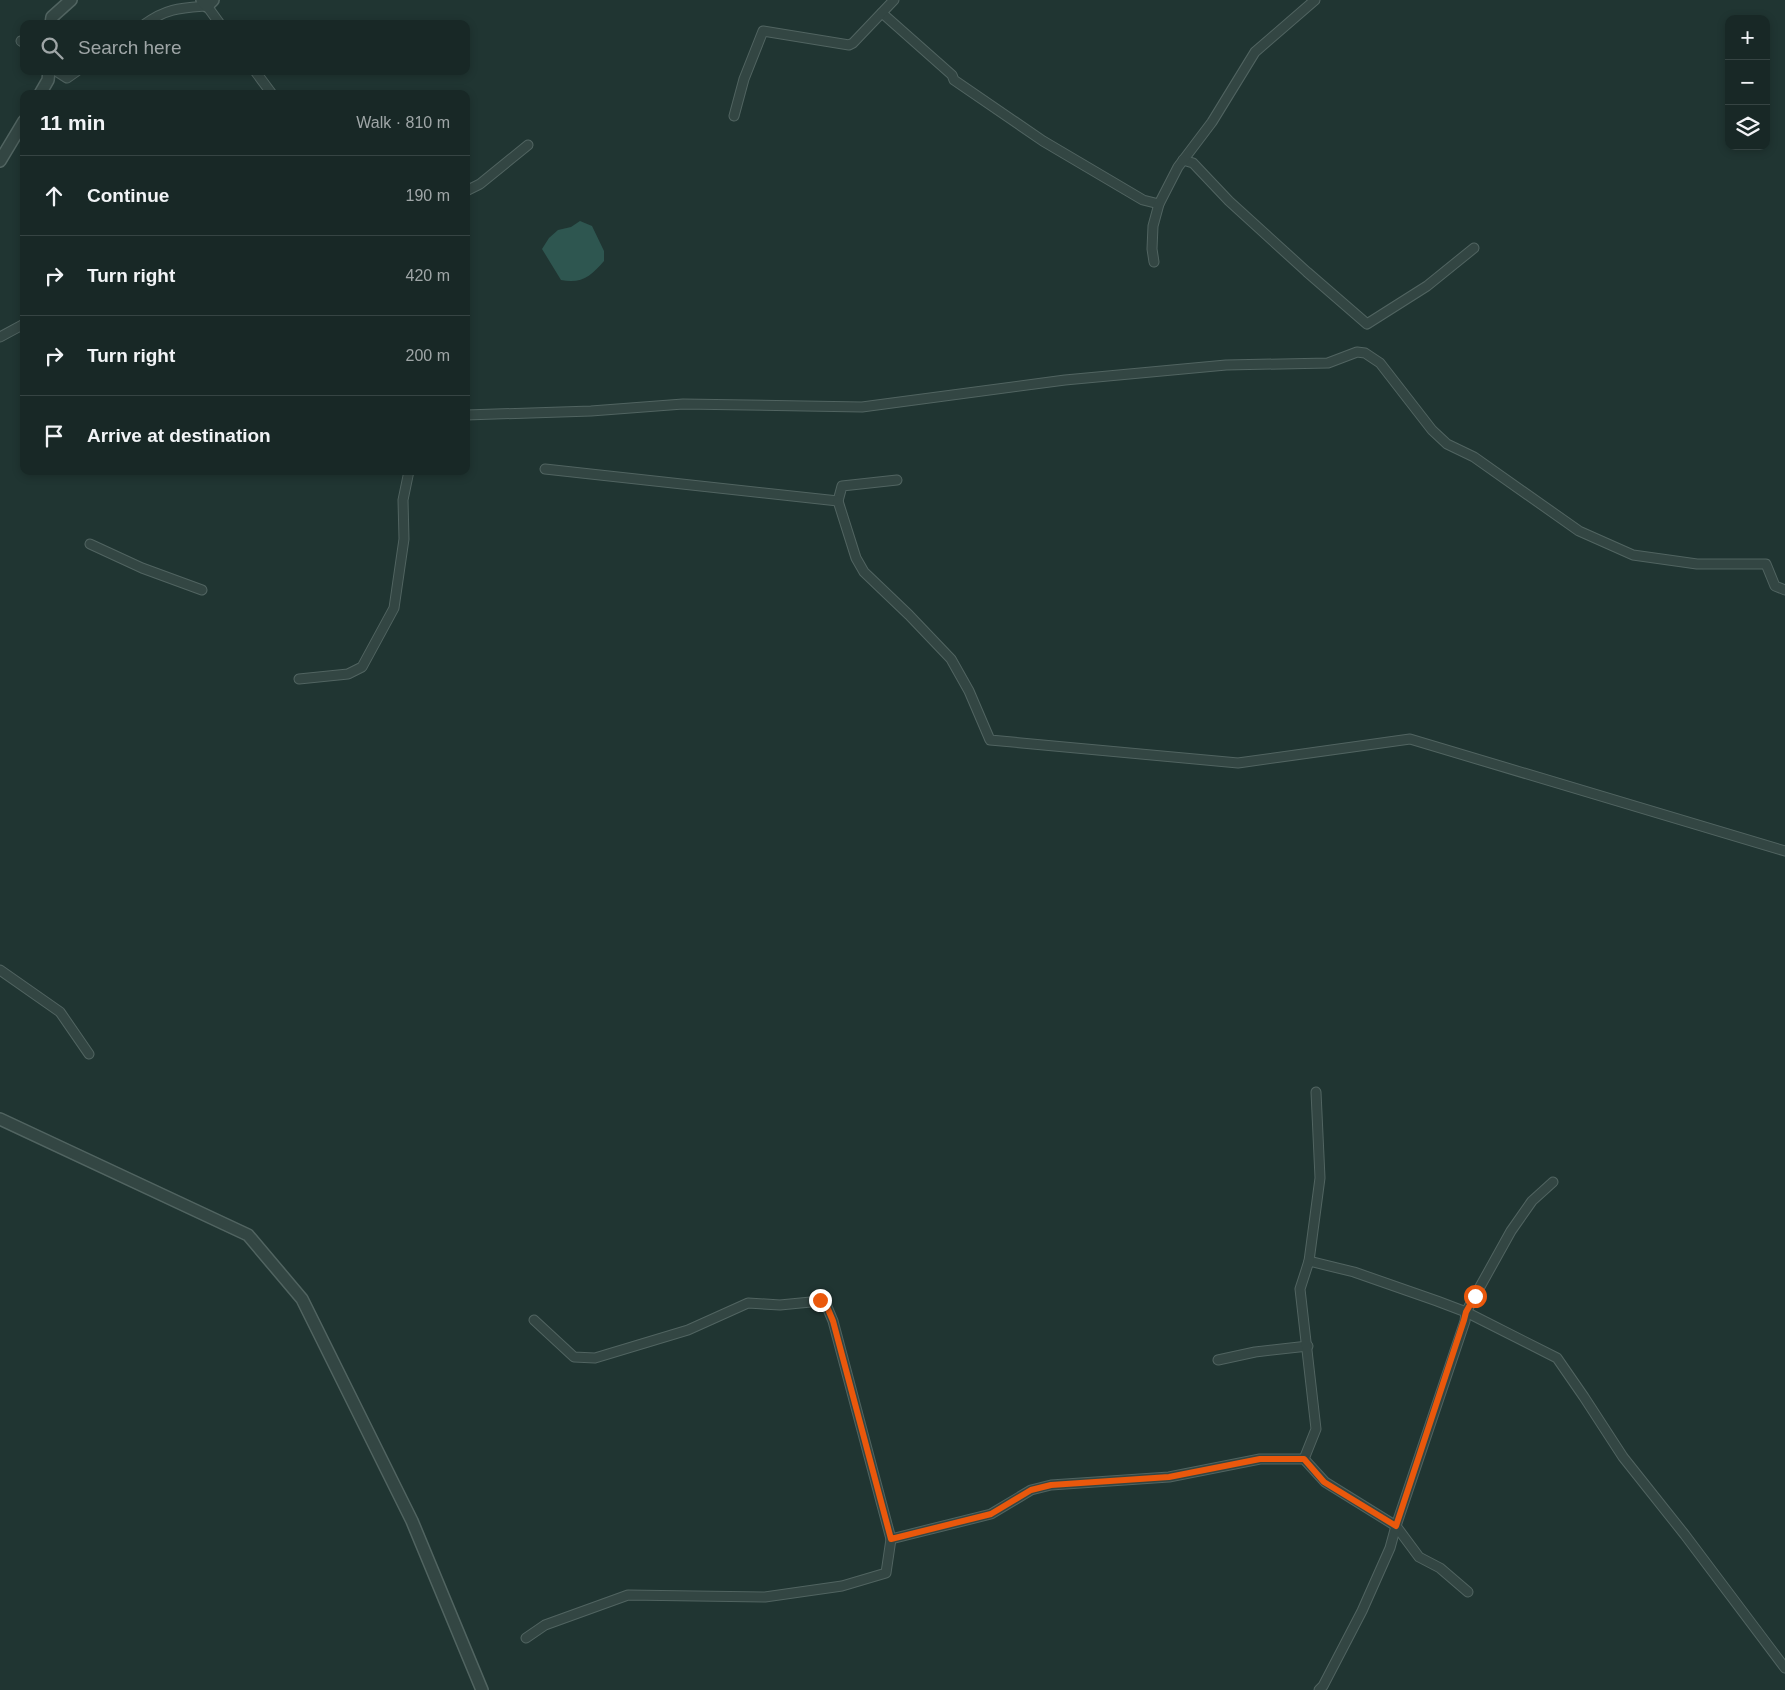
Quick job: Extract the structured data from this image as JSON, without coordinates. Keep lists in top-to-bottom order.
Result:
{
  "page": {
    "map_buttons": ["+", "−"],
    "search": "Search here",
    "heading": ["11 min", "Walk · 810 m"],
    "list": [
      ["Continue", "190 m"],
      ["Turn right", "420 m"],
      ["Turn right", "200 m"],
      "Arrive at destination"
    ]
  }
}
